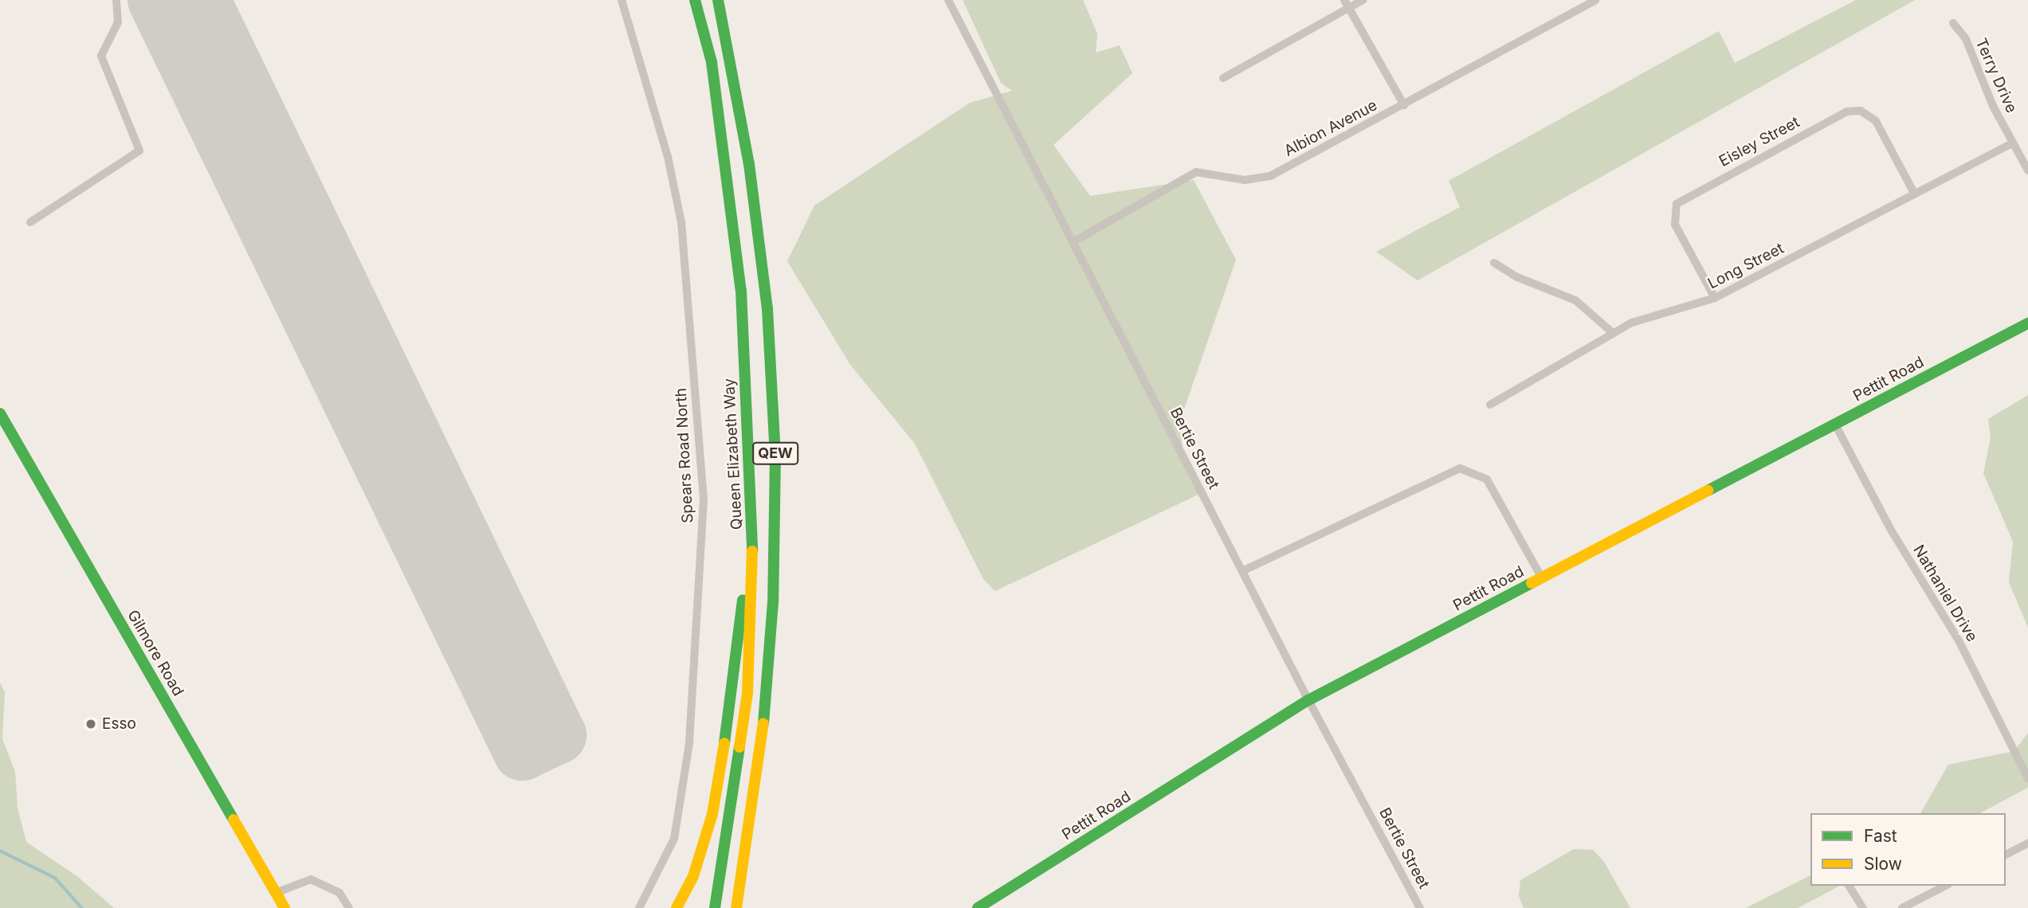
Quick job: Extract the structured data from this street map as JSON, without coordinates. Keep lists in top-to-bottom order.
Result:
{
  "streets": {
    "main road": [
      "Pettit Road",
      "QEW",
      "Queen Elizabeth Way",
      "Gilmore Road"
    ],
    "street": [
      "Terry Drive",
      "Albion Avenue",
      "Eisley Street",
      "Long Street",
      "Bertie Street",
      "Spears Road North",
      "Nathaniel Drive"
    ]
  },
  "crossings": [
    ["Terry Drive", "Long Street"],
    ["Albion Avenue", "Bertie Street"],
    ["Eisley Street", "Long Street"],
    ["Pettit Road", "Bertie Street"],
    ["Pettit Road", "Nathaniel Drive"]
  ],
  "places": ["Esso"],
  "legend": ["Fast", "Slow"]
}
